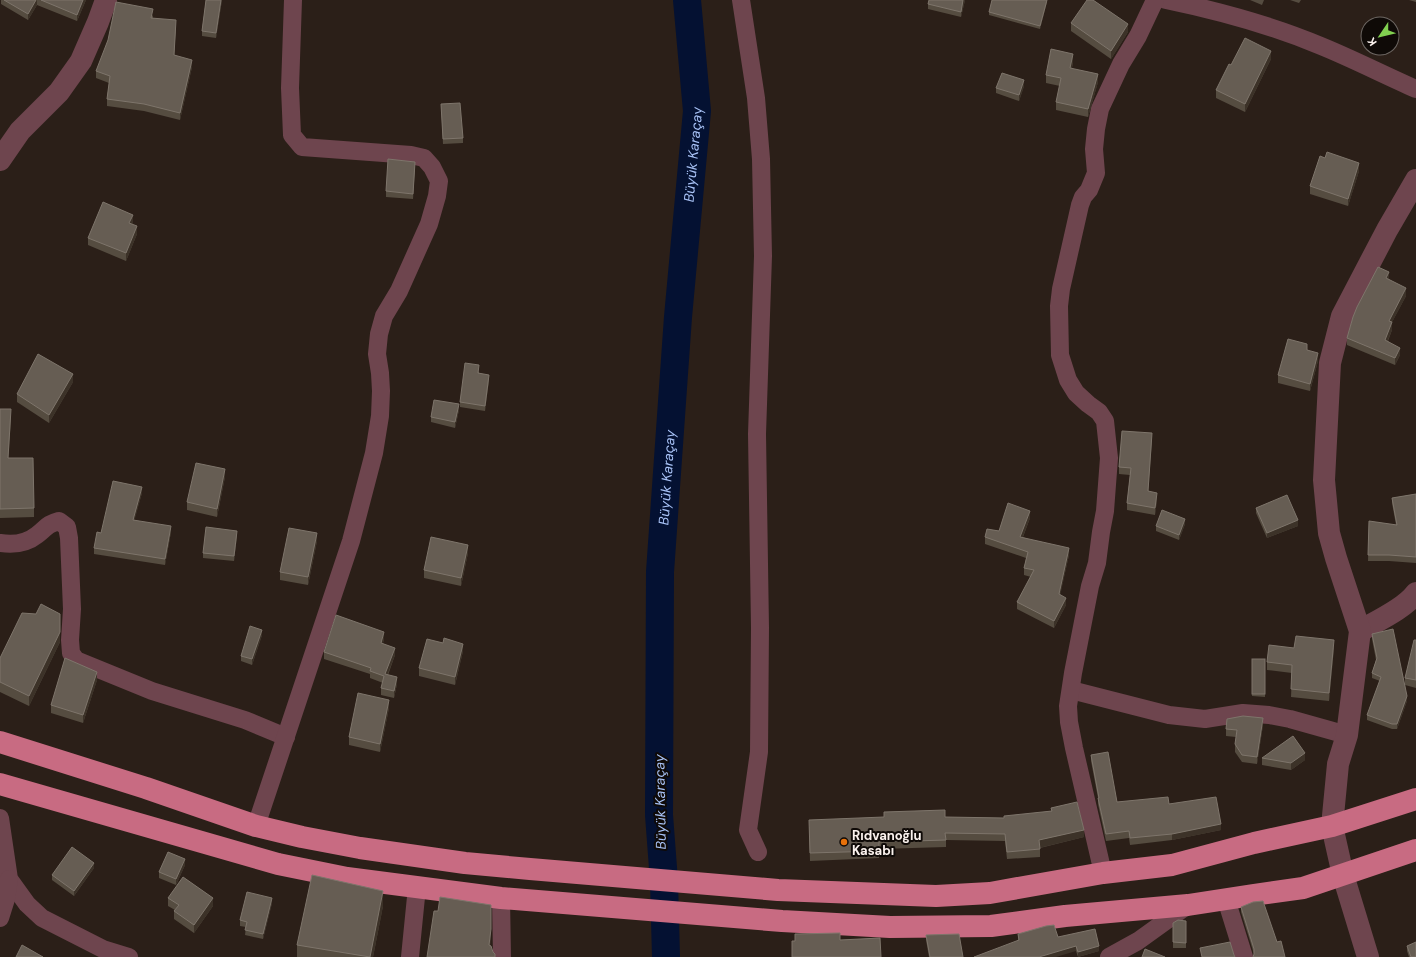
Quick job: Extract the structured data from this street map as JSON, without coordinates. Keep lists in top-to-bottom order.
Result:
{
  "water": ["Büyük Karaçay"],
  "places": ["Rıdvanoğlu Kasabı"],
  "north": "bottom left"
}
